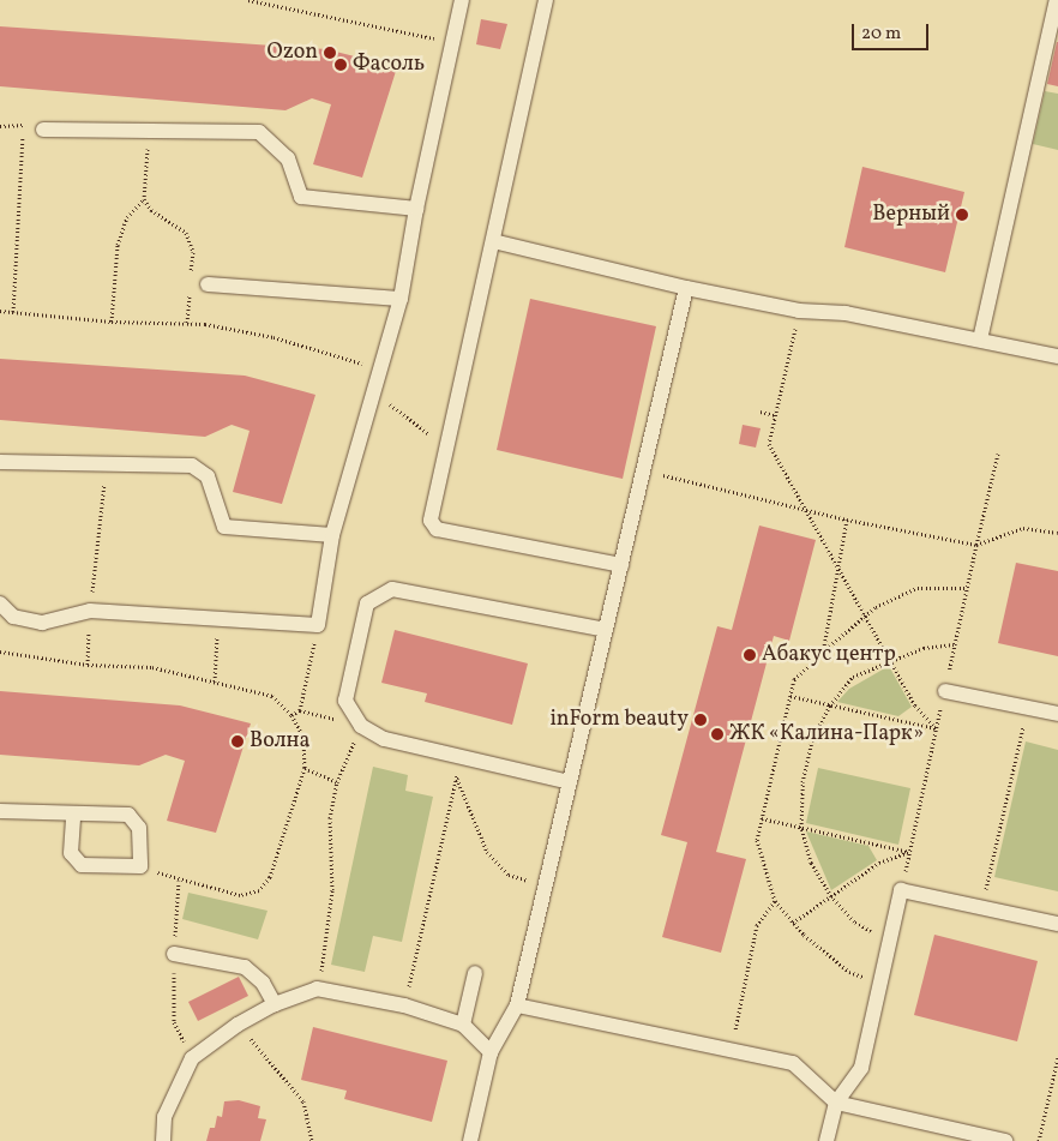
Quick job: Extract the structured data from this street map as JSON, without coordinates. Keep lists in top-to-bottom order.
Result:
{
  "places": [
    "Ozon",
    "Фасоль",
    "Верный",
    "Абакус центр",
    "inForm beauty",
    "ЖК «Калина-Парк»",
    "Волна"
  ],
  "scale_bar": "20 m"
}
